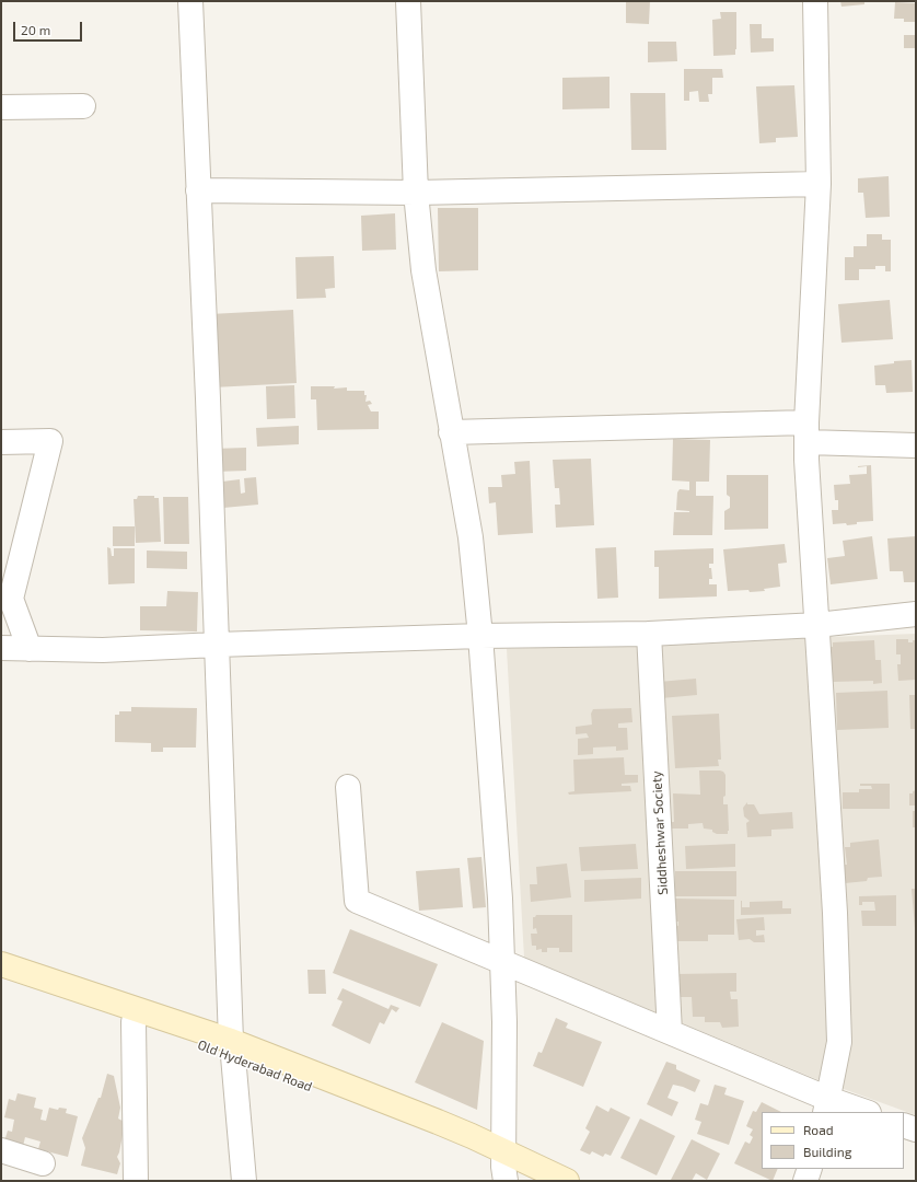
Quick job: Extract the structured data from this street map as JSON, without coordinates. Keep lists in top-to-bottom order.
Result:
{
  "streets": {
    "main road": ["Old Hyderabad Road"],
    "street": ["Siddheshwar Society"]
  },
  "legend": ["Road", "Building"],
  "scale_bar": "20 m"
}
